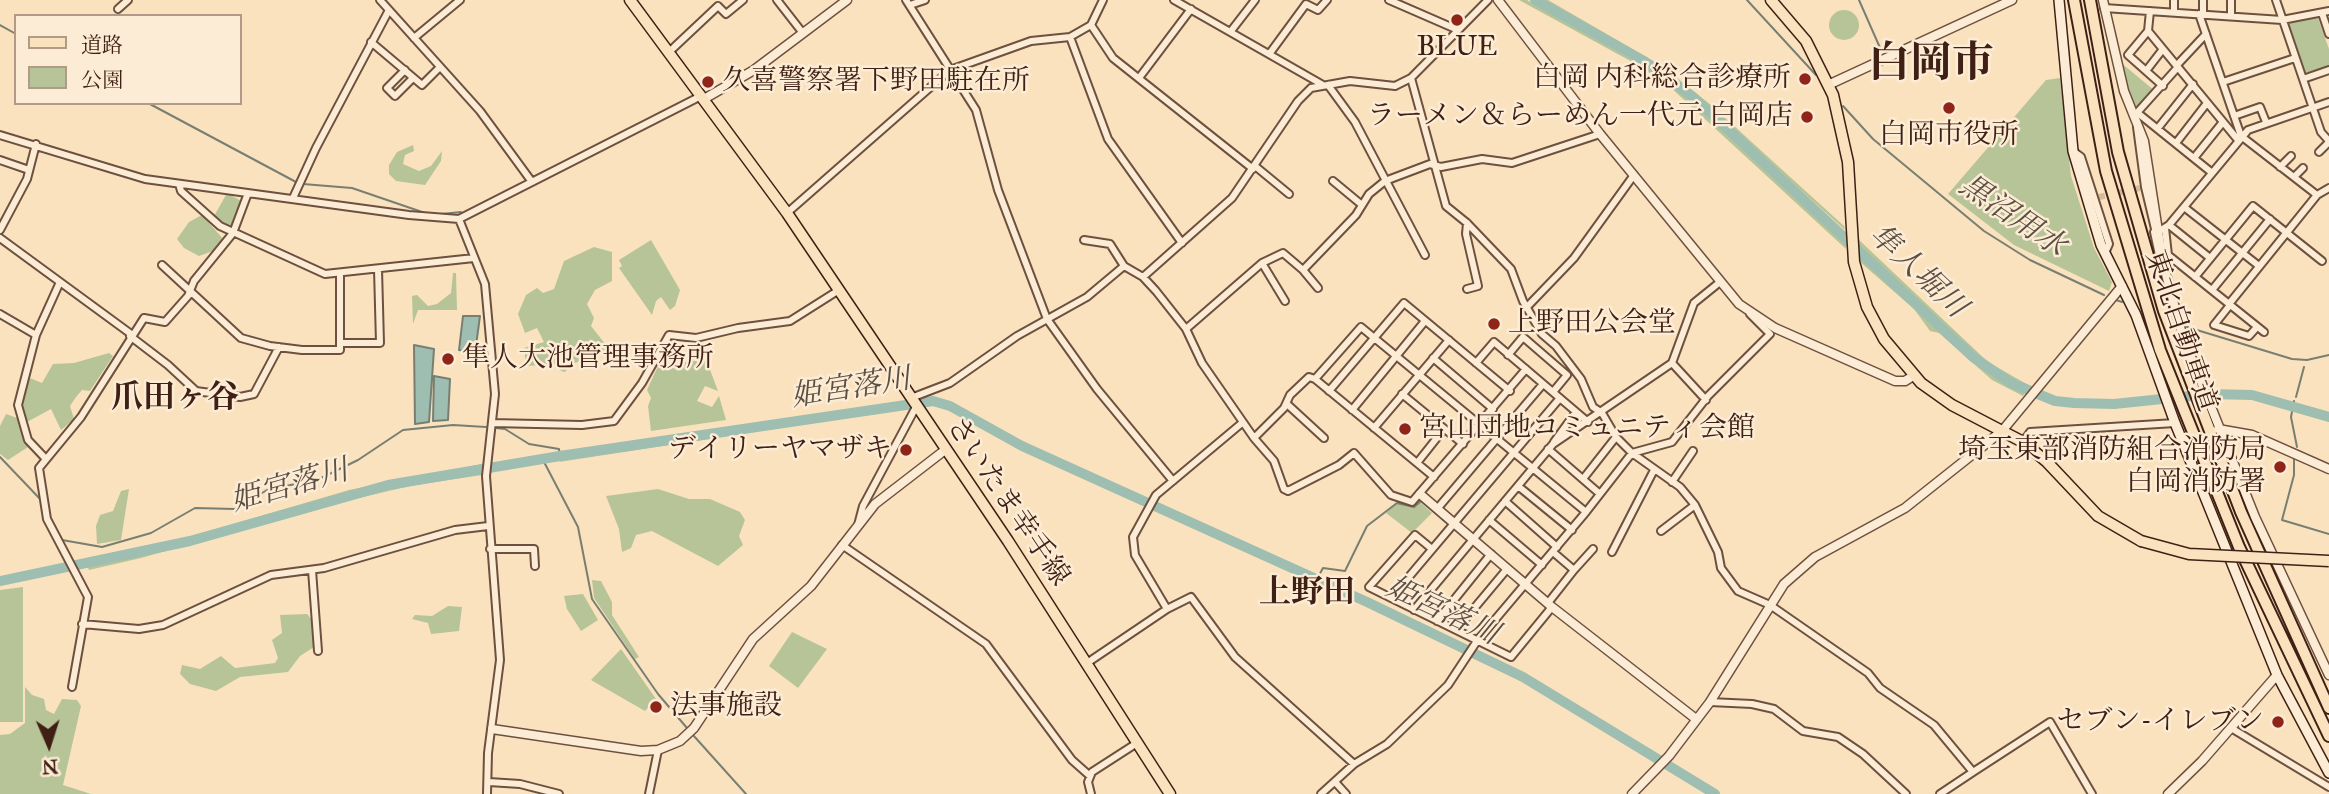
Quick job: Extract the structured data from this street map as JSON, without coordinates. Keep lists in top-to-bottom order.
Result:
{
  "streets": {
    "highway": ["東北自動車道"],
    "main road": ["さいたま幸手線"]
  },
  "districts": ["白岡市", "爪田ヶ谷", "上野田"],
  "water": ["黒沼用水", "隼人堀川", "姫宮落川"],
  "places": [
    "BLUE",
    "白岡 内科総合診療所",
    "久喜警察署下野田駐在所",
    "白岡市役所",
    "ラーメン＆らーめん一代元 白岡店",
    "上野田公会堂",
    "隼人大池管理事務所",
    "宮山団地コミュニティ会館",
    "デイリーヤマザキ",
    "埼玉東部消防組合消防局 白岡消防署",
    "法事施設",
    "セブン-イレブン"
  ],
  "legend": ["道路", "公園"],
  "north": "bottom"
}
